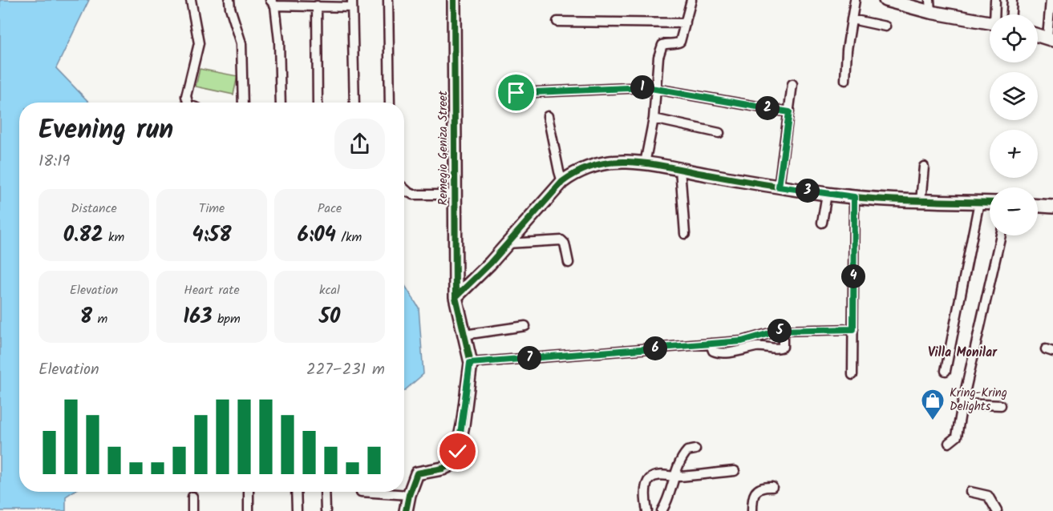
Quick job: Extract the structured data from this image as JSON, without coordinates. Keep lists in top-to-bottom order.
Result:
{
  "streets": {
    "street": ["Remegio Geniza Street"]
  },
  "districts": ["Villa Monilar"],
  "places": {
    "shop": ["Kring-Kring Delights"]
  },
  "page": {
    "map_buttons": ["+", "−"],
    "pins": [
      "1",
      "2",
      "3",
      "4",
      "5",
      "6",
      "7"
    ],
    "heading": ["Evening run", "18:19"],
    "stats": [
      ["Distance", "0.82 km"],
      ["Time", "4:58"],
      ["Pace", "6:04 /km"],
      ["Elevation", "8 m"],
      ["Heart rate", "163 bpm"],
      ["kcal", "50"]
    ],
    "chart": ["Elevation", "227–231 m"]
  }
}
